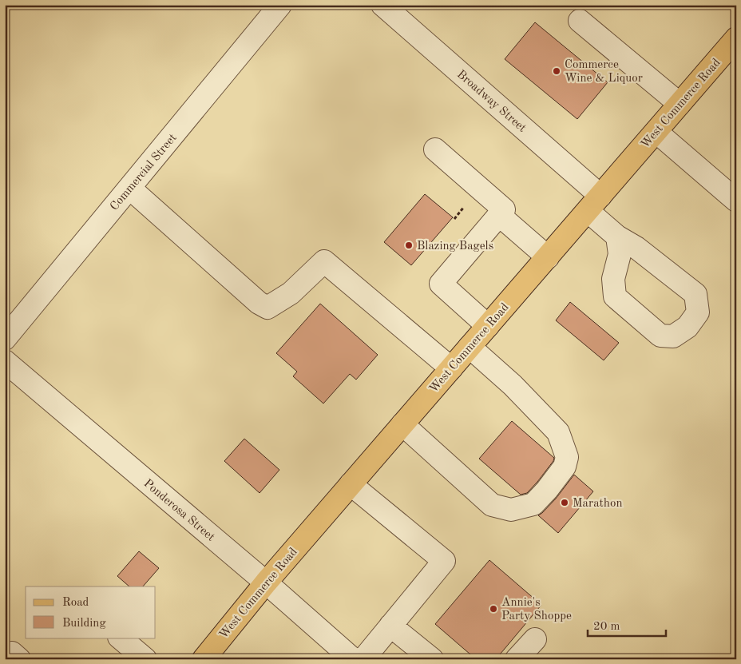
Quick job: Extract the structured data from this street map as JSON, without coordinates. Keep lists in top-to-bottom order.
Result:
{
  "streets": {
    "main road": ["West Commerce Road"],
    "street": ["Broadway Street", "Commercial Street", "Ponderosa Street"]
  },
  "crossings": [
    ["Broadway Street", "West Commerce Road"],
    ["West Commerce Road", "Ponderosa Street"]
  ],
  "places": [
    "Commerce Wine & Liquor",
    "Blazing Bagels",
    "Marathon",
    "Annie's Party Shoppe"
  ],
  "legend": ["Road", "Building"],
  "scale_bar": "20 m"
}
